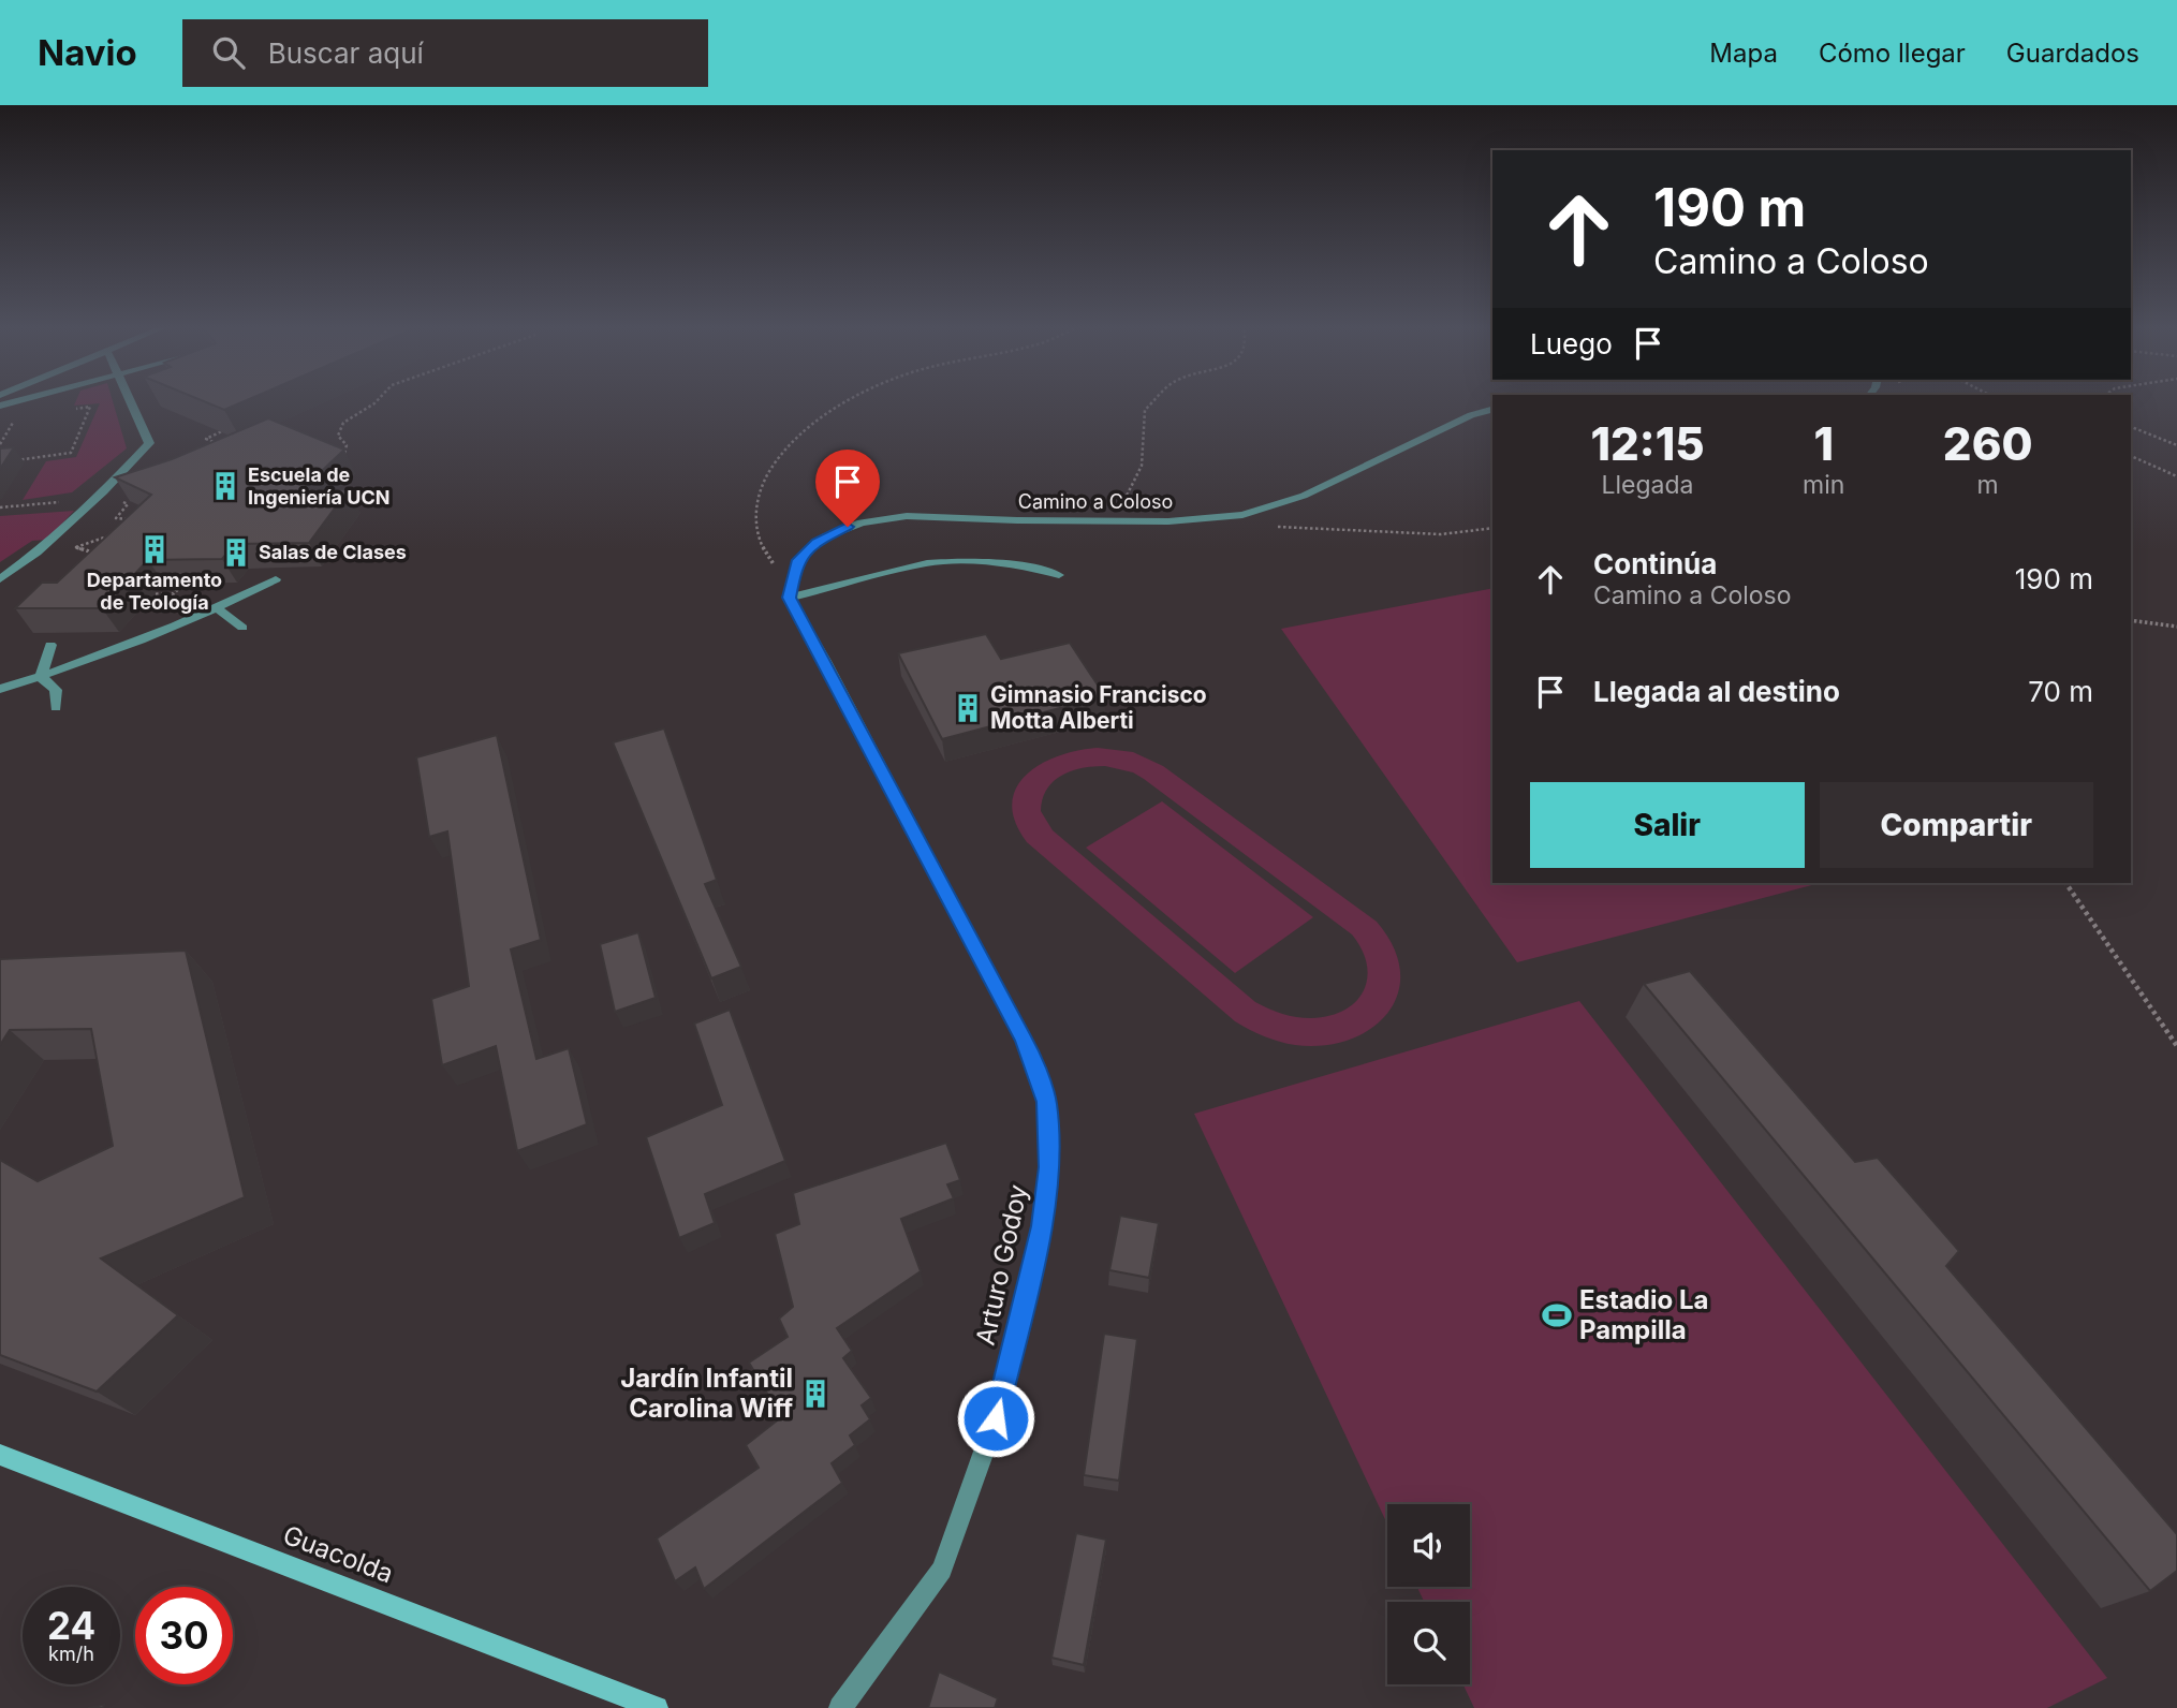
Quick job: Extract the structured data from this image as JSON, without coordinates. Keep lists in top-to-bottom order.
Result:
{
  "streets": {
    "street": ["Camino a Coloso", "Arturo Godoy", "Guacolda"]
  },
  "crossings": [
    ["Camino a Coloso", "Arturo Godoy"]
  ],
  "places": {
    "building": [
      "Escuela de Ingeniería UCN",
      "Departamento de Teología",
      "Salas de Clases",
      "Gimnasio Francisco Motta Alberti",
      "Jardín Infantil Carolina Wiff"
    ],
    "sports": ["Estadio La Pampilla"]
  },
  "page": {
    "header": "Navio",
    "search": "Buscar aquí",
    "nav": ["Mapa", "Cómo llegar", "Guardados"],
    "turn": ["190 m", "Camino a Coloso"],
    "then": "Luego",
    "eta": [
      "12:15",
      "Llegada",
      "1",
      "min",
      "260",
      "m"
    ],
    "list": [
      {
        "name": "Continúa",
        "note": "Camino a Coloso",
        "value": "190 m"
      },
      {
        "name": "Llegada al destino",
        "value": "70 m"
      }
    ],
    "buttons": ["Salir", "Compartir"],
    "speed": "24 km/h",
    "limit": "30"
  }
}
